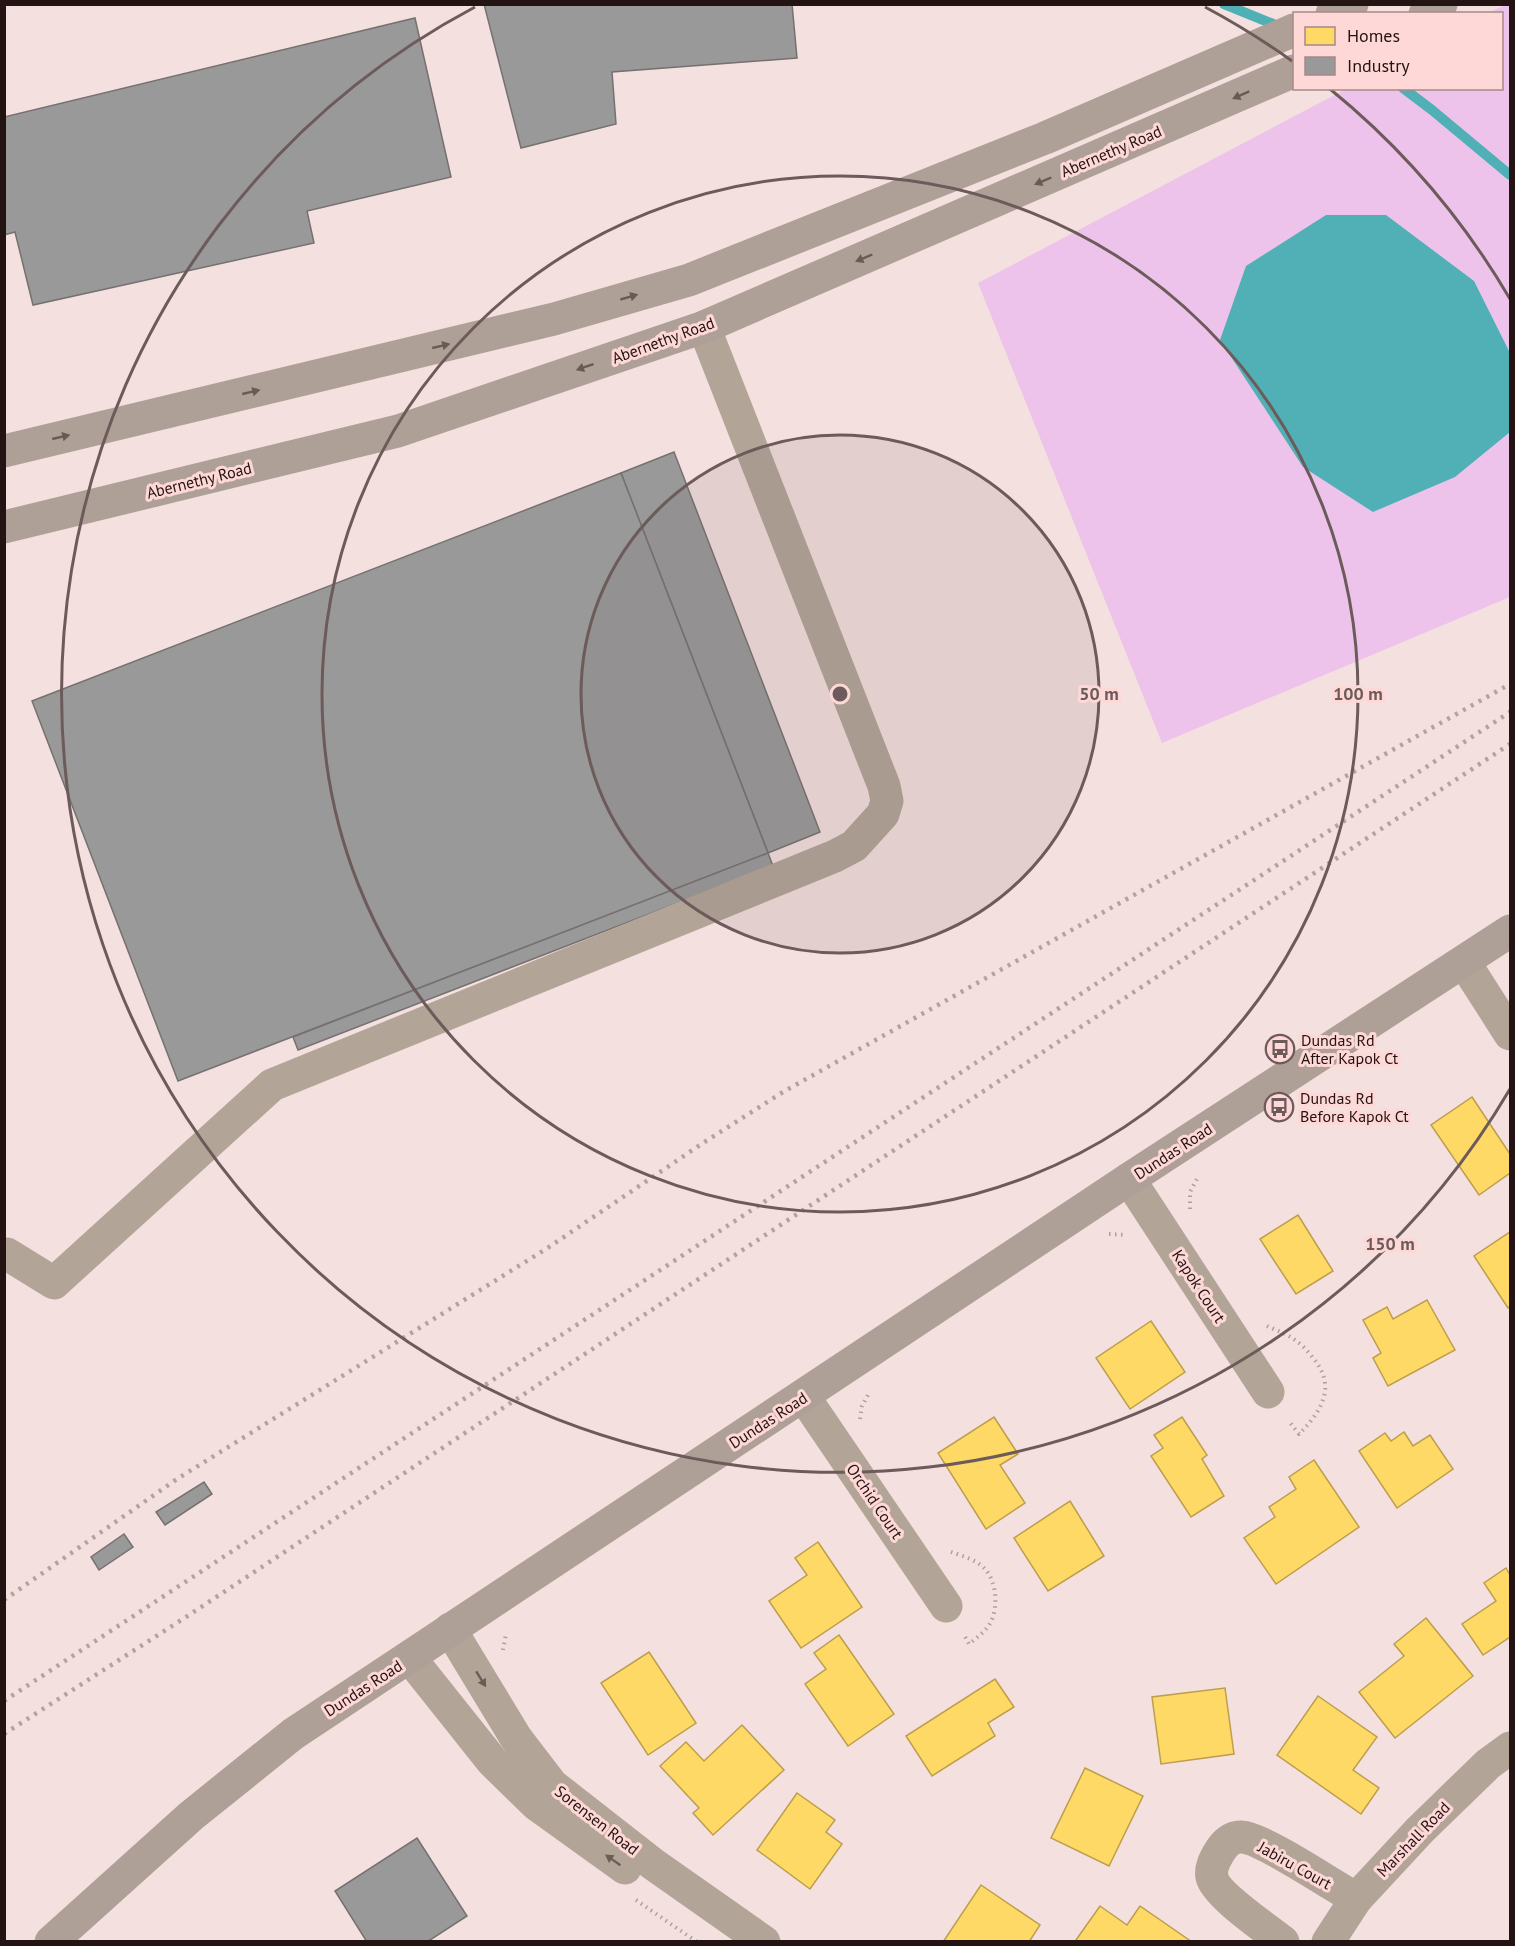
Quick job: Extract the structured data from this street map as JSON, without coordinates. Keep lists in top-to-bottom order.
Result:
{
  "streets": {
    "main road": ["Abernethy Road", "Dundas Road"],
    "street": [
      "Kapok Court",
      "Orchid Court",
      "Sorensen Road",
      "Marshall Road",
      "Jabiru Court"
    ]
  },
  "crossings": [
    ["Dundas Road", "Kapok Court"],
    ["Dundas Road", "Orchid Court"],
    ["Dundas Road", "Sorensen Road"],
    ["Marshall Road", "Jabiru Court"]
  ],
  "places": {
    "bus stop": ["Dundas Rd After Kapok Ct", "Dundas Rd Before Kapok Ct"]
  },
  "legend": ["Homes", "Industry"],
  "rings": ["50 m", "100 m", "150 m"]
}
